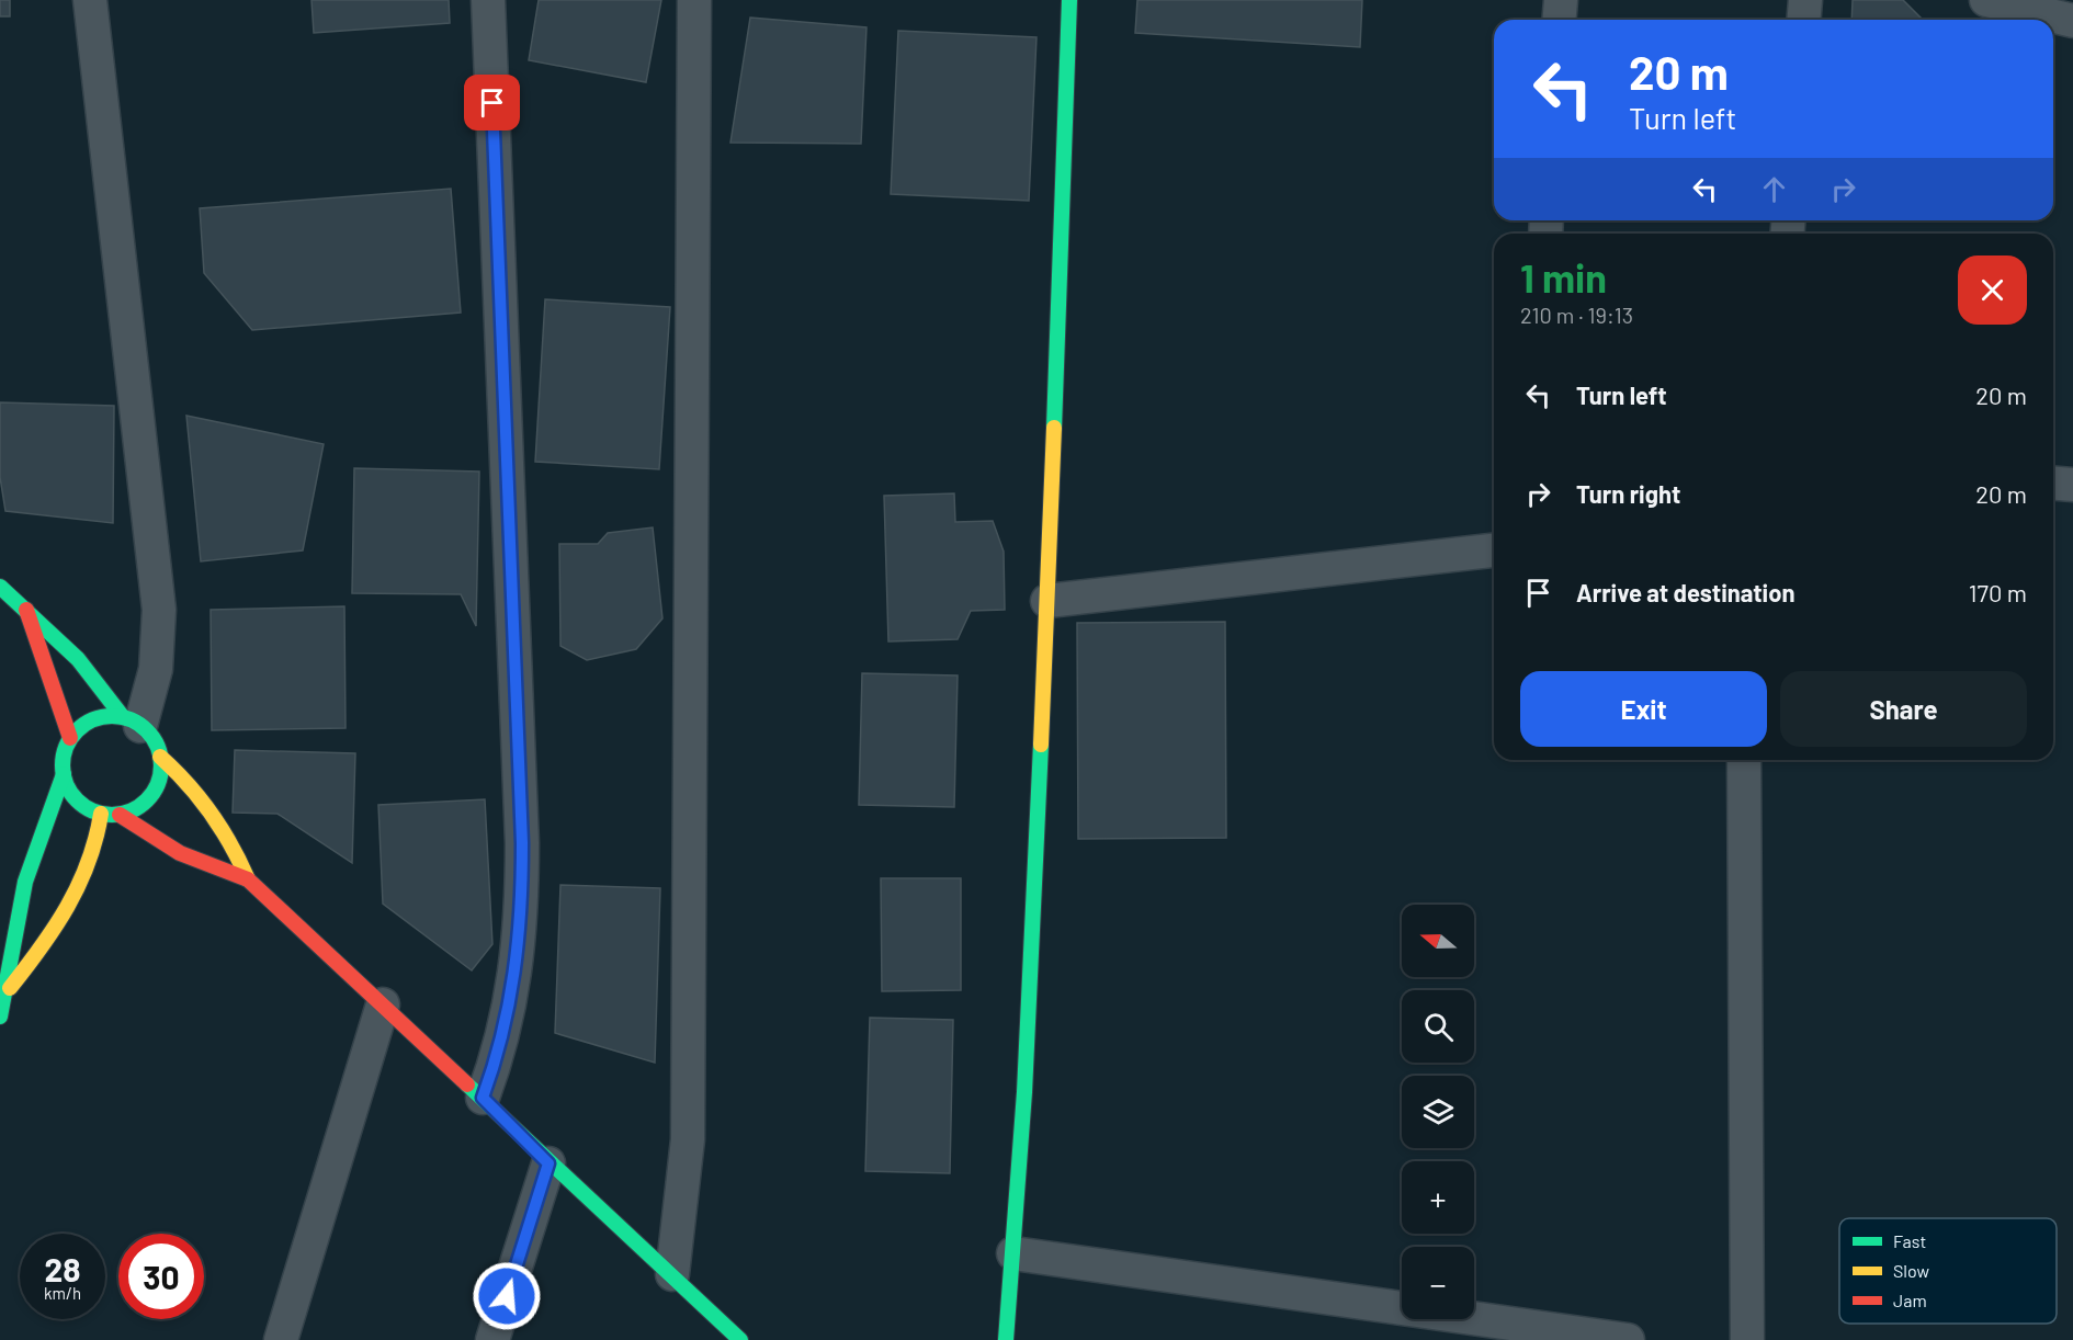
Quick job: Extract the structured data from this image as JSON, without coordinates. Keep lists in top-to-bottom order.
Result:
{
  "legend": ["Fast", "Slow", "Jam"],
  "north": "left",
  "page": {
    "turn": ["20 m", "Turn left"],
    "heading": ["1 min", "210 m · 19:13"],
    "list": [
      {
        "name": "Turn left",
        "value": "20 m"
      },
      {
        "name": "Turn right",
        "value": "20 m"
      },
      {
        "name": "Arrive at destination",
        "value": "170 m"
      }
    ],
    "buttons": ["Exit", "Share"],
    "map_buttons": ["+", "−"],
    "speed": "28 km/h",
    "limit": "30"
  }
}
